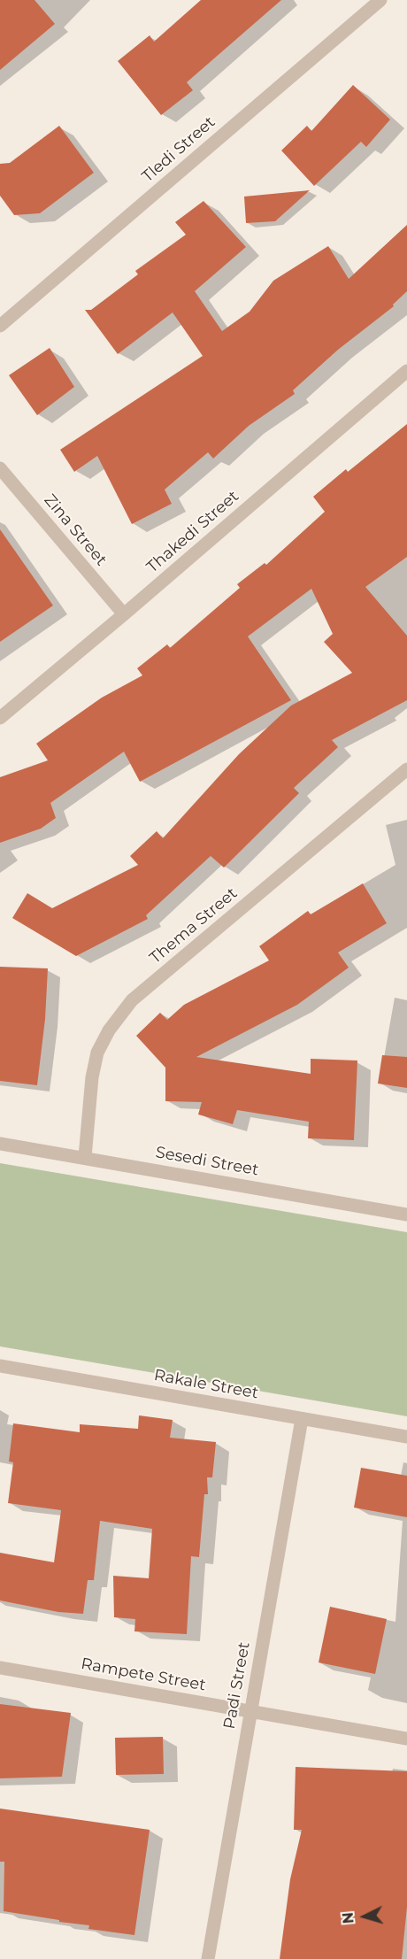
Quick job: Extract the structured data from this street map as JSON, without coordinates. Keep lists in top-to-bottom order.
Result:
{
  "streets": {
    "street": [
      "Tledi Street",
      "Zina Street",
      "Thakedi Street",
      "Thema Street",
      "Sesedi Street",
      "Rakale Street",
      "Rampete Street",
      "Padi Street"
    ]
  },
  "crossings": [
    ["Zina Street", "Thakedi Street"],
    ["Thema Street", "Sesedi Street"],
    ["Rakale Street", "Padi Street"],
    ["Rampete Street", "Padi Street"]
  ],
  "north": "left"
}
